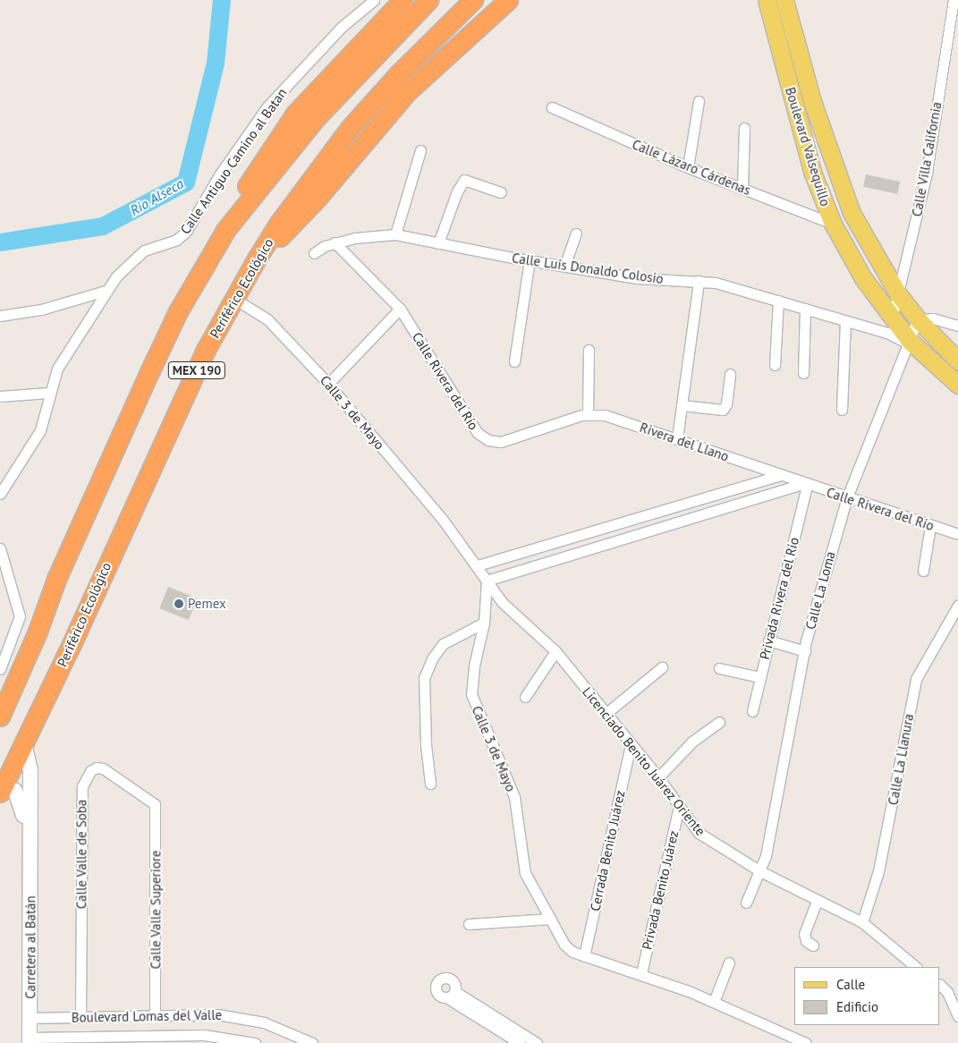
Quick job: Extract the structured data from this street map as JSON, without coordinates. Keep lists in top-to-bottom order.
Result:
{
  "streets": {
    "highway": ["Periférico Ecológico", "MEX 190"],
    "main road": ["Boulevard Valsequillo"],
    "street": [
      "Calle Villa California",
      "Calle Antiguo Camino al Batan",
      "Calle Lázaro Cárdenas",
      "Calle Luis Donaldo Colosio",
      "Calle Rivera del Río",
      "Calle 3 de Mayo",
      "Rivera del Llano",
      "Calle La Loma",
      "Privada Rivera del Río",
      "Calle La Llanura",
      "Licenciado Benito Juárez Oriente",
      "Cerrada Benito Juárez",
      "Calle Valle de Soba",
      "Privada Benito Juárez",
      "Calle Valle Superiore",
      "Carretera al Batán",
      "Boulevard Lomas del Valle"
    ]
  },
  "crossings": [
    ["Boulevard Valsequillo", "Calle Villa California"],
    ["Boulevard Valsequillo", "Calle Lázaro Cárdenas"],
    ["Boulevard Valsequillo", "Calle Luis Donaldo Colosio"],
    ["Boulevard Valsequillo", "Calle La Loma"],
    ["Calle Villa California", "Calle Luis Donaldo Colosio"],
    ["Calle Luis Donaldo Colosio", "Calle Rivera del Río"],
    ["Periférico Ecológico", "Calle 3 de Mayo"],
    ["Periférico Ecológico", "Carretera al Batán"],
    ["Calle Rivera del Río", "Rivera del Llano"],
    ["Calle Rivera del Río", "Calle La Loma"],
    ["Calle Rivera del Río", "Privada Rivera del Río"],
    ["Calle 3 de Mayo", "Licenciado Benito Juárez Oriente"],
    ["Calle 3 de Mayo", "Cerrada Benito Juárez"],
    ["Calle 3 de Mayo", "Privada Benito Juárez"],
    ["Calle La Loma", "Licenciado Benito Juárez Oriente"],
    ["Calle La Llanura", "Licenciado Benito Juárez Oriente"],
    ["Licenciado Benito Juárez Oriente", "Cerrada Benito Juárez"],
    ["Licenciado Benito Juárez Oriente", "Privada Benito Juárez"],
    ["Calle Valle de Soba", "Calle Valle Superiore"],
    ["Calle Valle de Soba", "Boulevard Lomas del Valle"],
    ["Calle Valle Superiore", "Boulevard Lomas del Valle"],
    ["Carretera al Batán", "Boulevard Lomas del Valle"]
  ],
  "water": ["Rio Alseca"],
  "places": ["Pemex"],
  "legend": ["Calle", "Edificio"]
}
